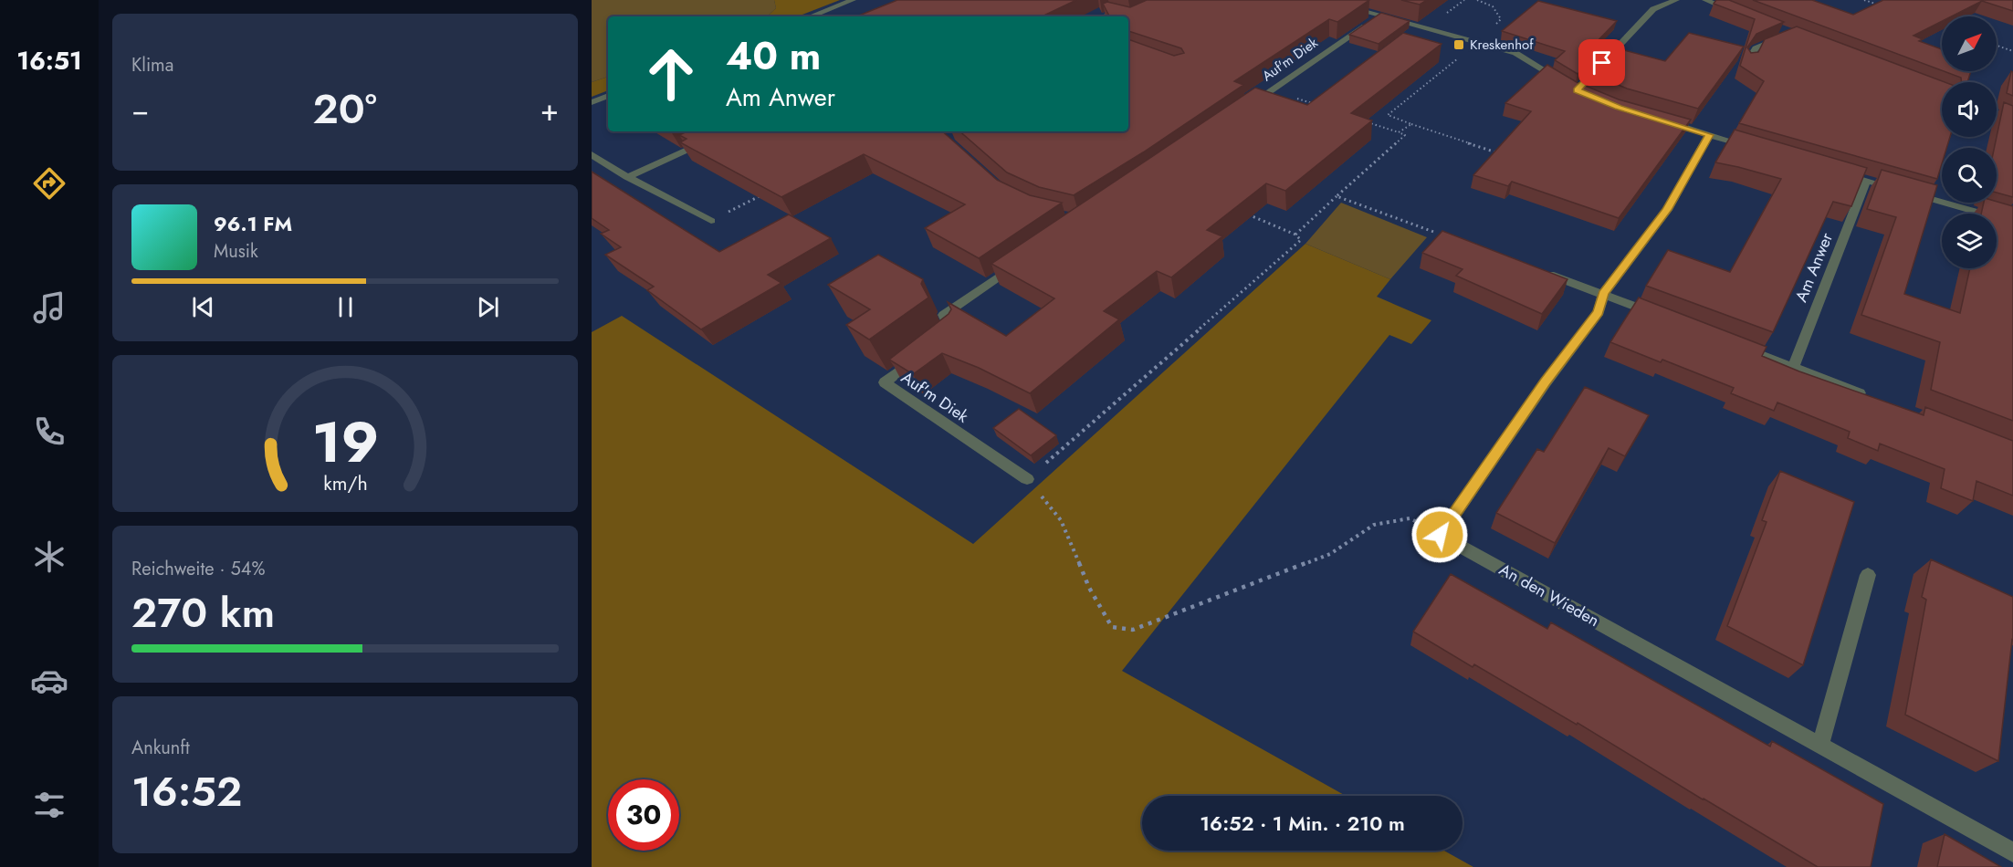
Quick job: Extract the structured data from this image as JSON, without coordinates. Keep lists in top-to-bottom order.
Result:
{
  "streets": {
    "street": ["Auf'm Diek", "Am Anwer", "An den Wieden"]
  },
  "places": {
    "transit": ["Kreskenhof"]
  },
  "north": "top right",
  "page": {
    "tabs": "16:51",
    "tile": [
      "Klima",
      ["Reichweite · 54%", "270 km"],
      ["Ankunft", "16:52"]
    ],
    "turn": ["40 m", "Am Anwer"],
    "heat": ["−", "20°", "+"],
    "song": ["96.1 FM", "Musik"],
    "limit": "30",
    "trip": "16:52 · 1 Min. · 210 m",
    "gauge": ["19", "km/h"]
  }
}
